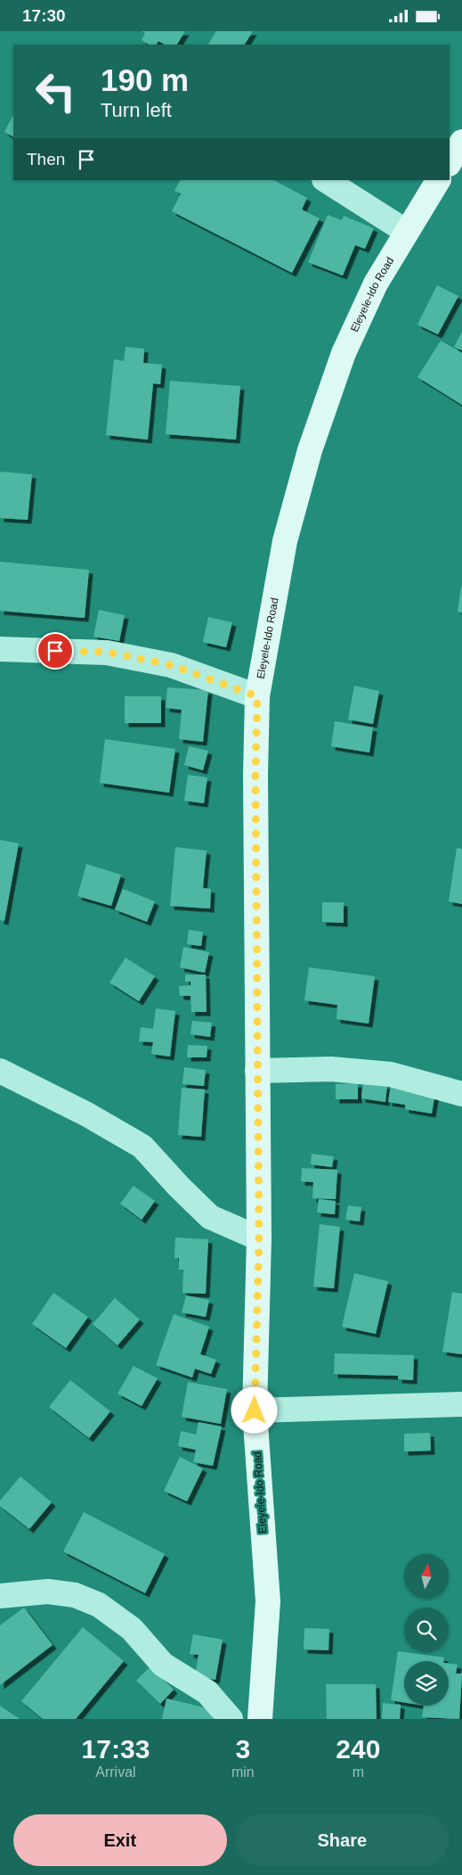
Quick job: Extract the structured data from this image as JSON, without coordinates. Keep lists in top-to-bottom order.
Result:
{
  "streets": {
    "main road": ["Eleyele-Ido Road"]
  },
  "north": "top",
  "page": {
    "status": "17:30",
    "turn": ["190 m", "Turn left"],
    "then": "Then",
    "eta": [
      "17:33",
      "Arrival",
      "3",
      "min",
      "240",
      "m"
    ],
    "buttons": ["Exit", "Share"]
  }
}
